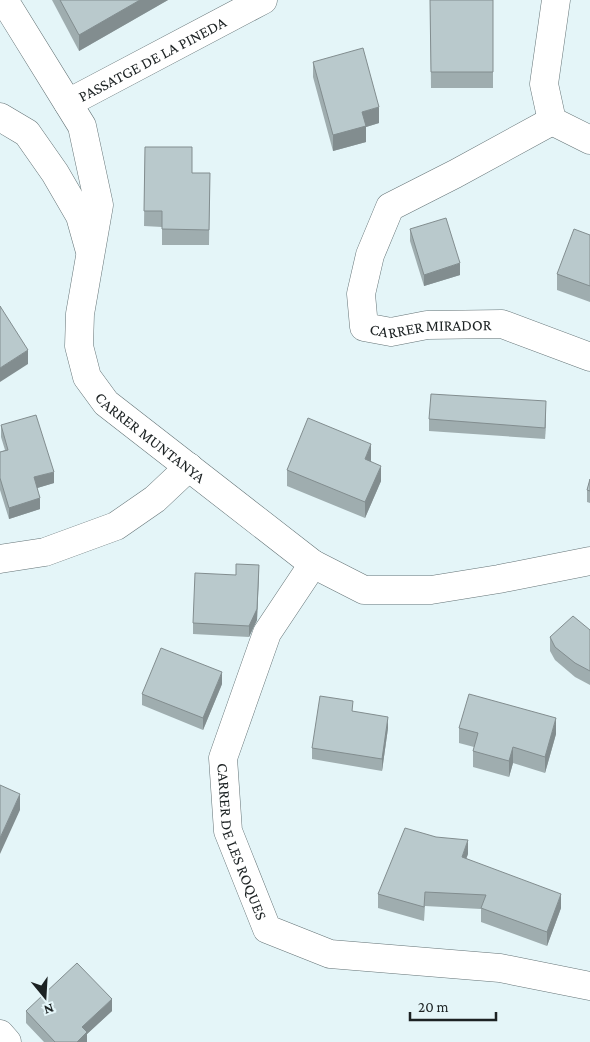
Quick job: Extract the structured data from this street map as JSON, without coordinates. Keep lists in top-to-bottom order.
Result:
{
  "streets": {
    "street": [
      "PASSATGE DE LA PINEDA",
      "CARRER MIRADOR",
      "CARRER MUNTANYA",
      "CARRER DE LES ROQUES"
    ]
  },
  "crossings": [
    ["PASSATGE DE LA PINEDA", "CARRER MUNTANYA"],
    ["CARRER MUNTANYA", "CARRER DE LES ROQUES"]
  ],
  "scale_bar": "20 m",
  "north": "bottom"
}
